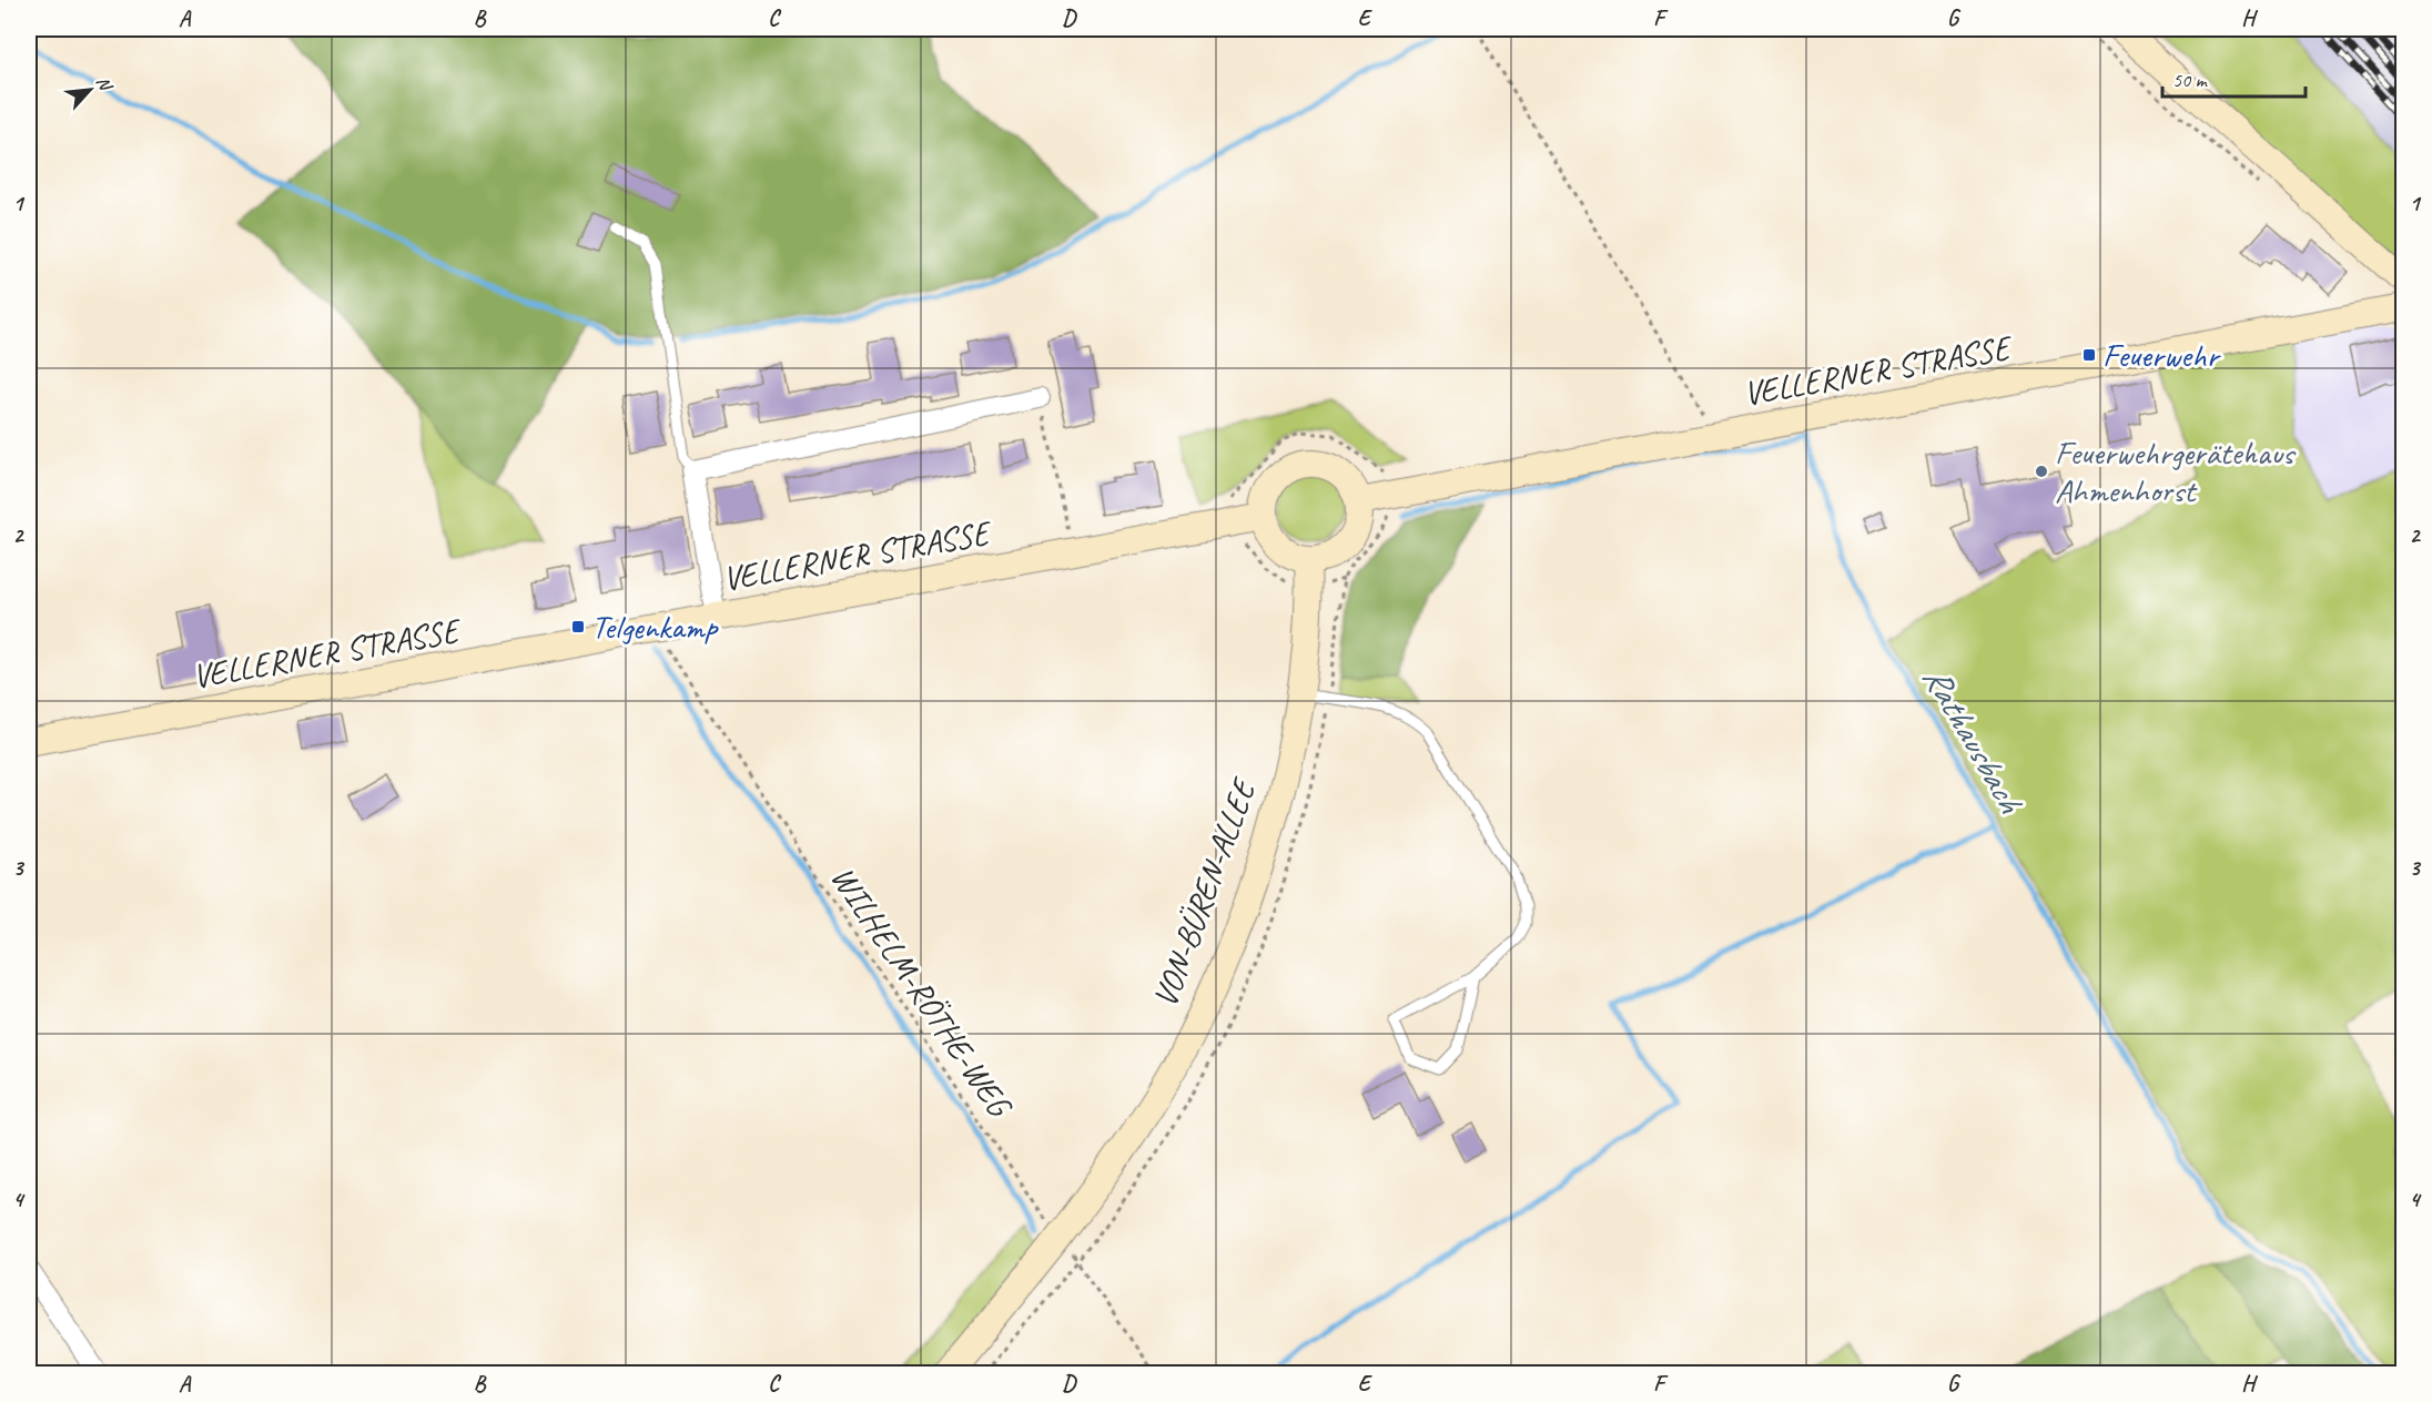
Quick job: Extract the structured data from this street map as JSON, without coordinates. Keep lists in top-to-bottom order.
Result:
{
  "streets": {
    "main road": ["VELLERNER STRASSE", "VON-BÜREN-ALLEE"],
    "path": ["WILHELM-RÖTHE-WEG"]
  },
  "crossings": [
    ["VELLERNER STRASSE", "VON-BÜREN-ALLEE"],
    ["VELLERNER STRASSE", "WILHELM-RÖTHE-WEG"],
    ["VON-BÜREN-ALLEE", "WILHELM-RÖTHE-WEG"]
  ],
  "water": ["Rathausbach"],
  "places": {
    "transit": ["Feuerwehr", "Telgenkamp"],
    "other": ["Feuerwehrgerätehaus Ahmenhorst"]
  },
  "scale_bar": "50 m",
  "north": "top right",
  "grid": {
    "columns": [
      "A",
      "B",
      "C",
      "D",
      "E",
      "F",
      "G",
      "H"
    ],
    "rows": [
      "1",
      "2",
      "3",
      "4"
    ]
  }
}
